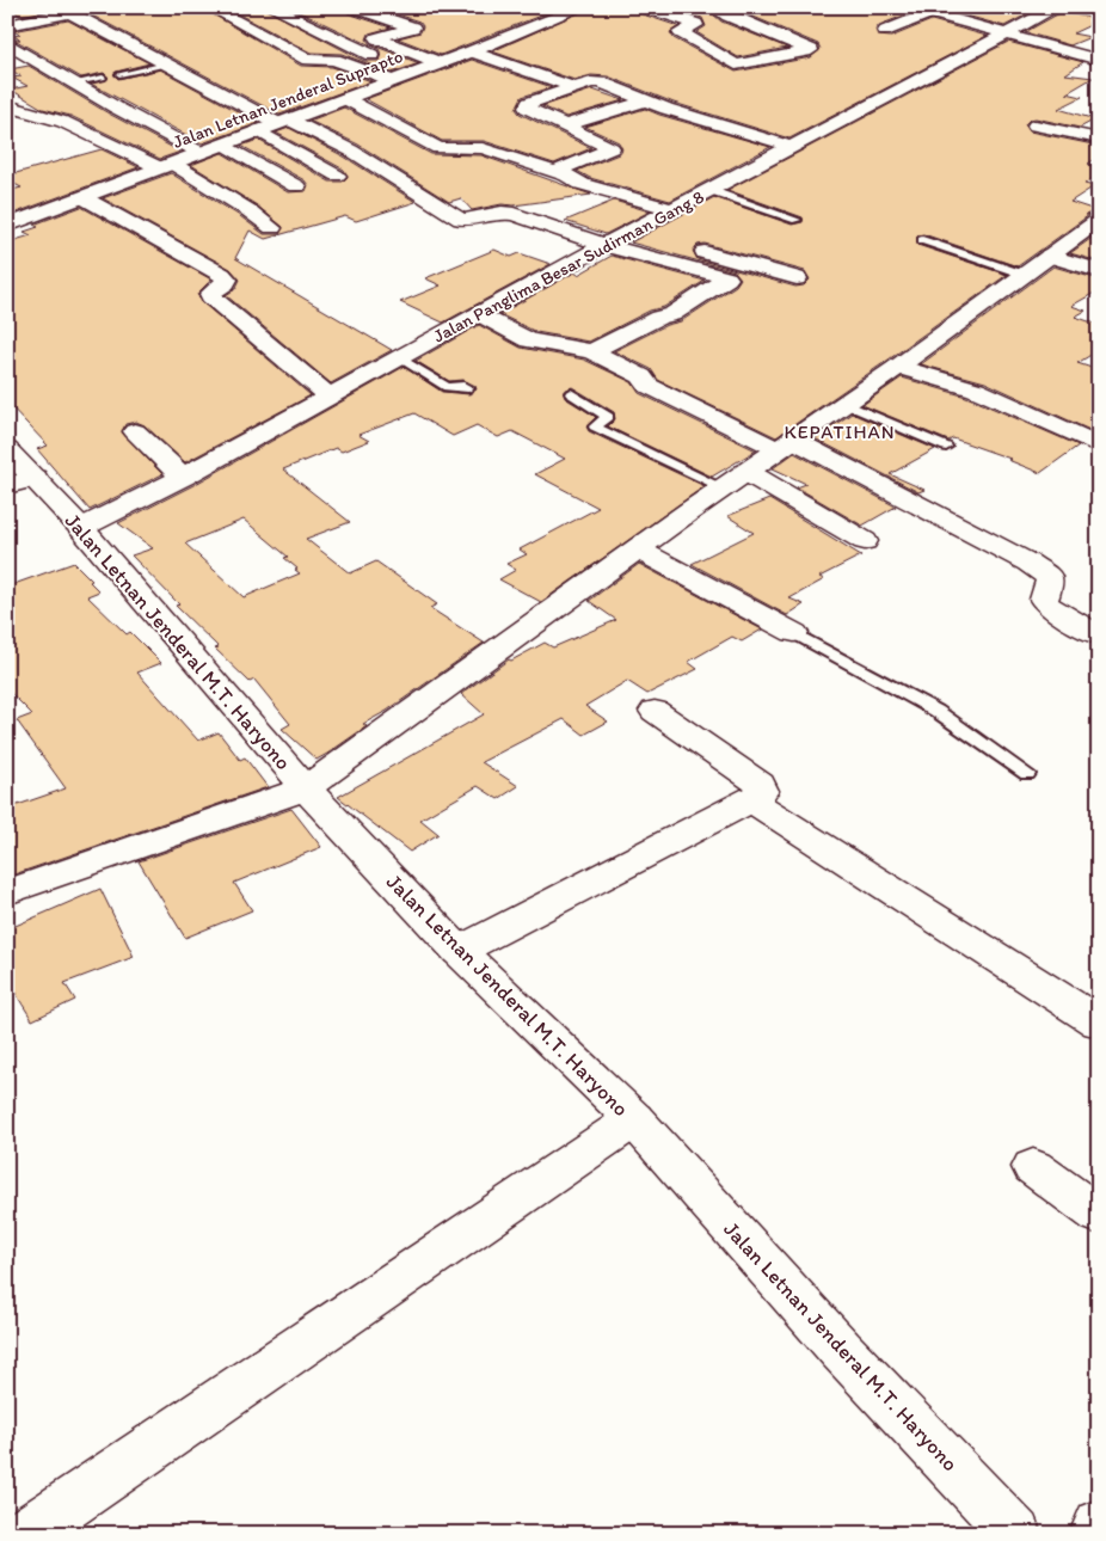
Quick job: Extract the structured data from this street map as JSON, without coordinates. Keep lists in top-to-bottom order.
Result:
{
  "streets": {
    "street": ["Jalan Letnan Jenderal Suprapto", "Jalan Panglima Besar Sudirman Gang 8", "Jalan Letnan Jenderal M.T. Haryono"]
  },
  "crossings": [
    ["Jalan Panglima Besar Sudirman Gang 8", "Jalan Letnan Jenderal M.T. Haryono"]
  ],
  "districts": ["KEPATIHAN"]
}
